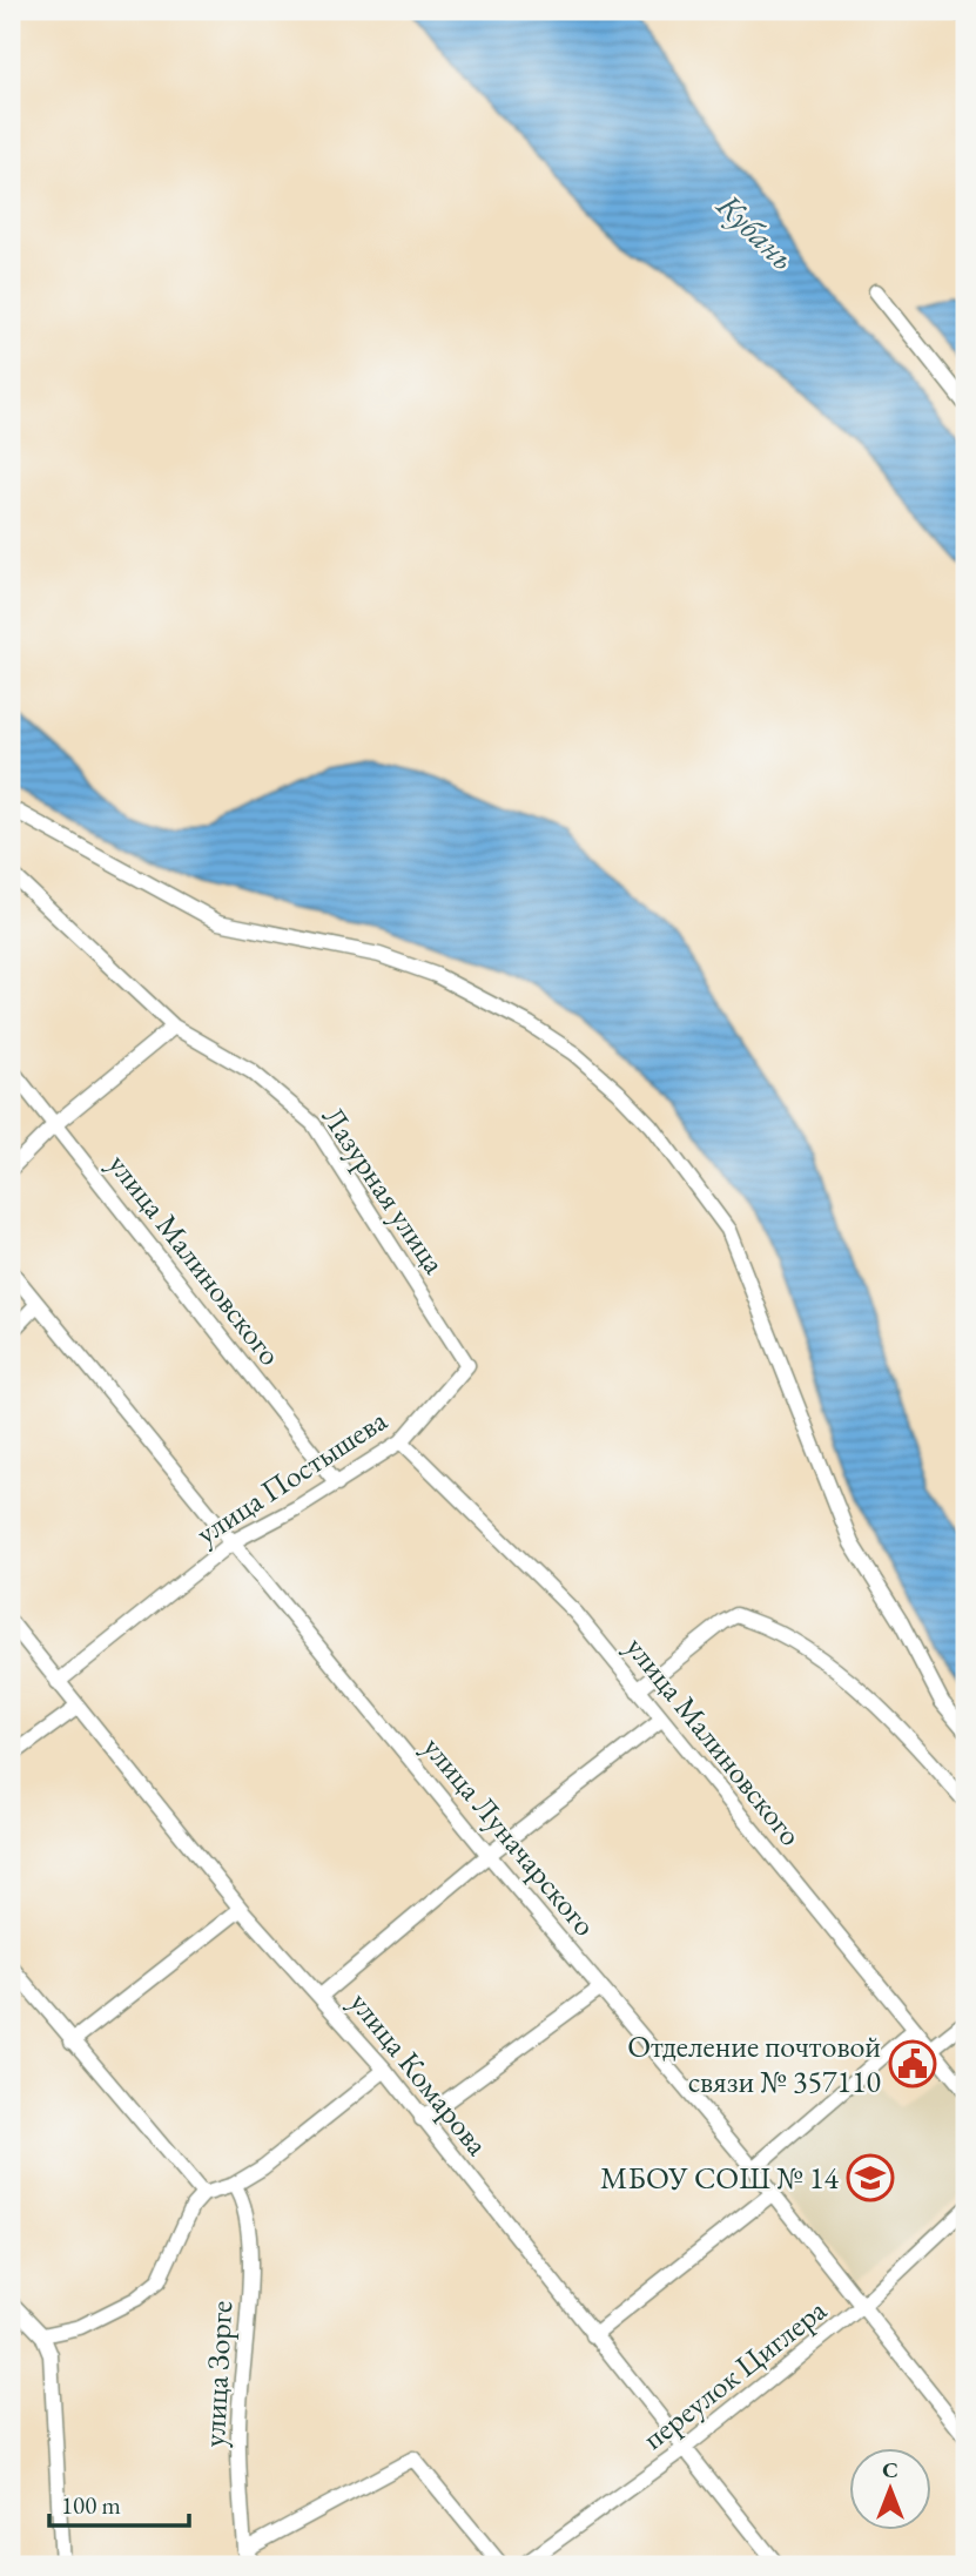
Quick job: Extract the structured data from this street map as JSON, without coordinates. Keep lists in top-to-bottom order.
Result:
{
  "streets": {
    "street": [
      "Лазурная улица",
      "улица Малиновского",
      "улица Постышева",
      "улица Луначарского",
      "улица Комарова",
      "улица Зорге",
      "переулок Циглера"
    ]
  },
  "crossings": [
    ["Лазурная улица", "улица Постышева"],
    ["улица Малиновского", "улица Постышева"],
    ["улица Постышева", "улица Луначарского"],
    ["улица Постышева", "улица Комарова"],
    ["улица Луначарского", "переулок Циглера"],
    ["улица Комарова", "переулок Циглера"]
  ],
  "water": ["Кубань"],
  "places": {
    "public building": ["Отделение почтовой связи № 357110"],
    "school or university": ["МБОУ СОШ № 14"]
  },
  "scale_bar": "100 m",
  "north": "top"
}
